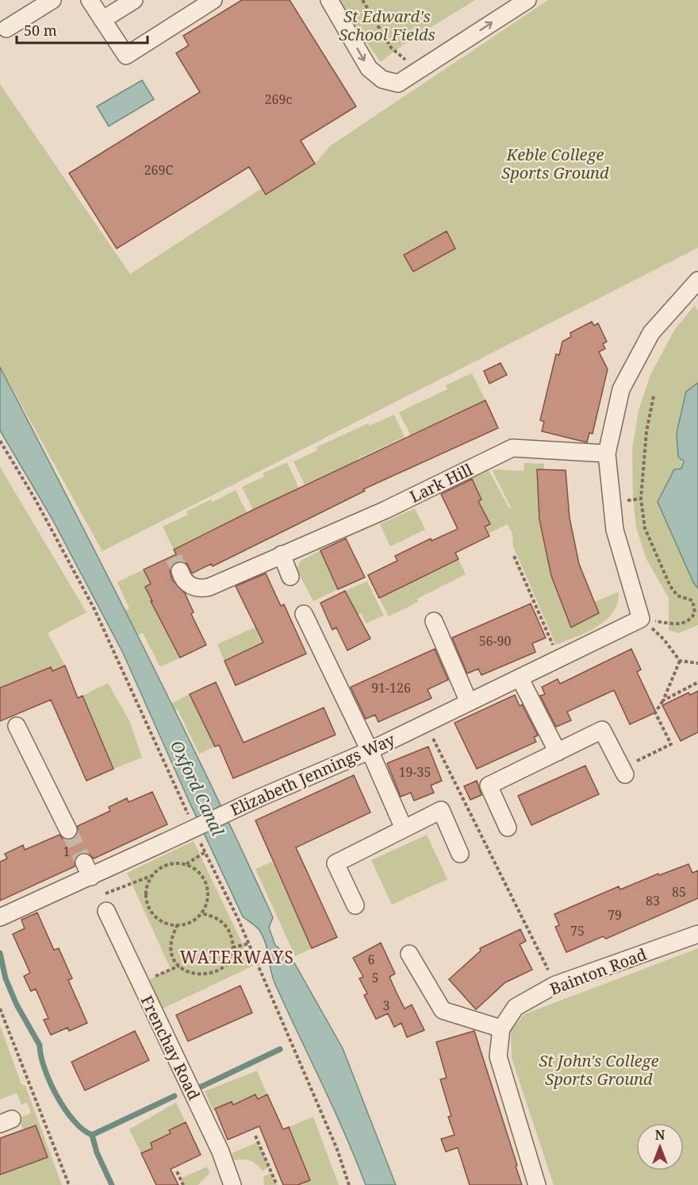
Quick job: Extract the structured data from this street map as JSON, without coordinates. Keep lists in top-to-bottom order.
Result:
{
  "streets": {
    "street": [
      "Lark Hill",
      "Elizabeth Jennings Way",
      "Bainton Road",
      "Frenchay Road"
    ]
  },
  "districts": ["WATERWAYS"],
  "water": ["Oxford Canal"],
  "parks": ["St Edward's School Fields", "Keble College Sports Ground", "St John's College Sports Ground"],
  "house_numbers": [
    "269c",
    "269C",
    "56-90",
    "91-126",
    "19-35",
    "1",
    "85",
    "83",
    "79",
    "75",
    "6",
    "5",
    "3"
  ],
  "scale_bar": "50 m",
  "north": "top"
}
